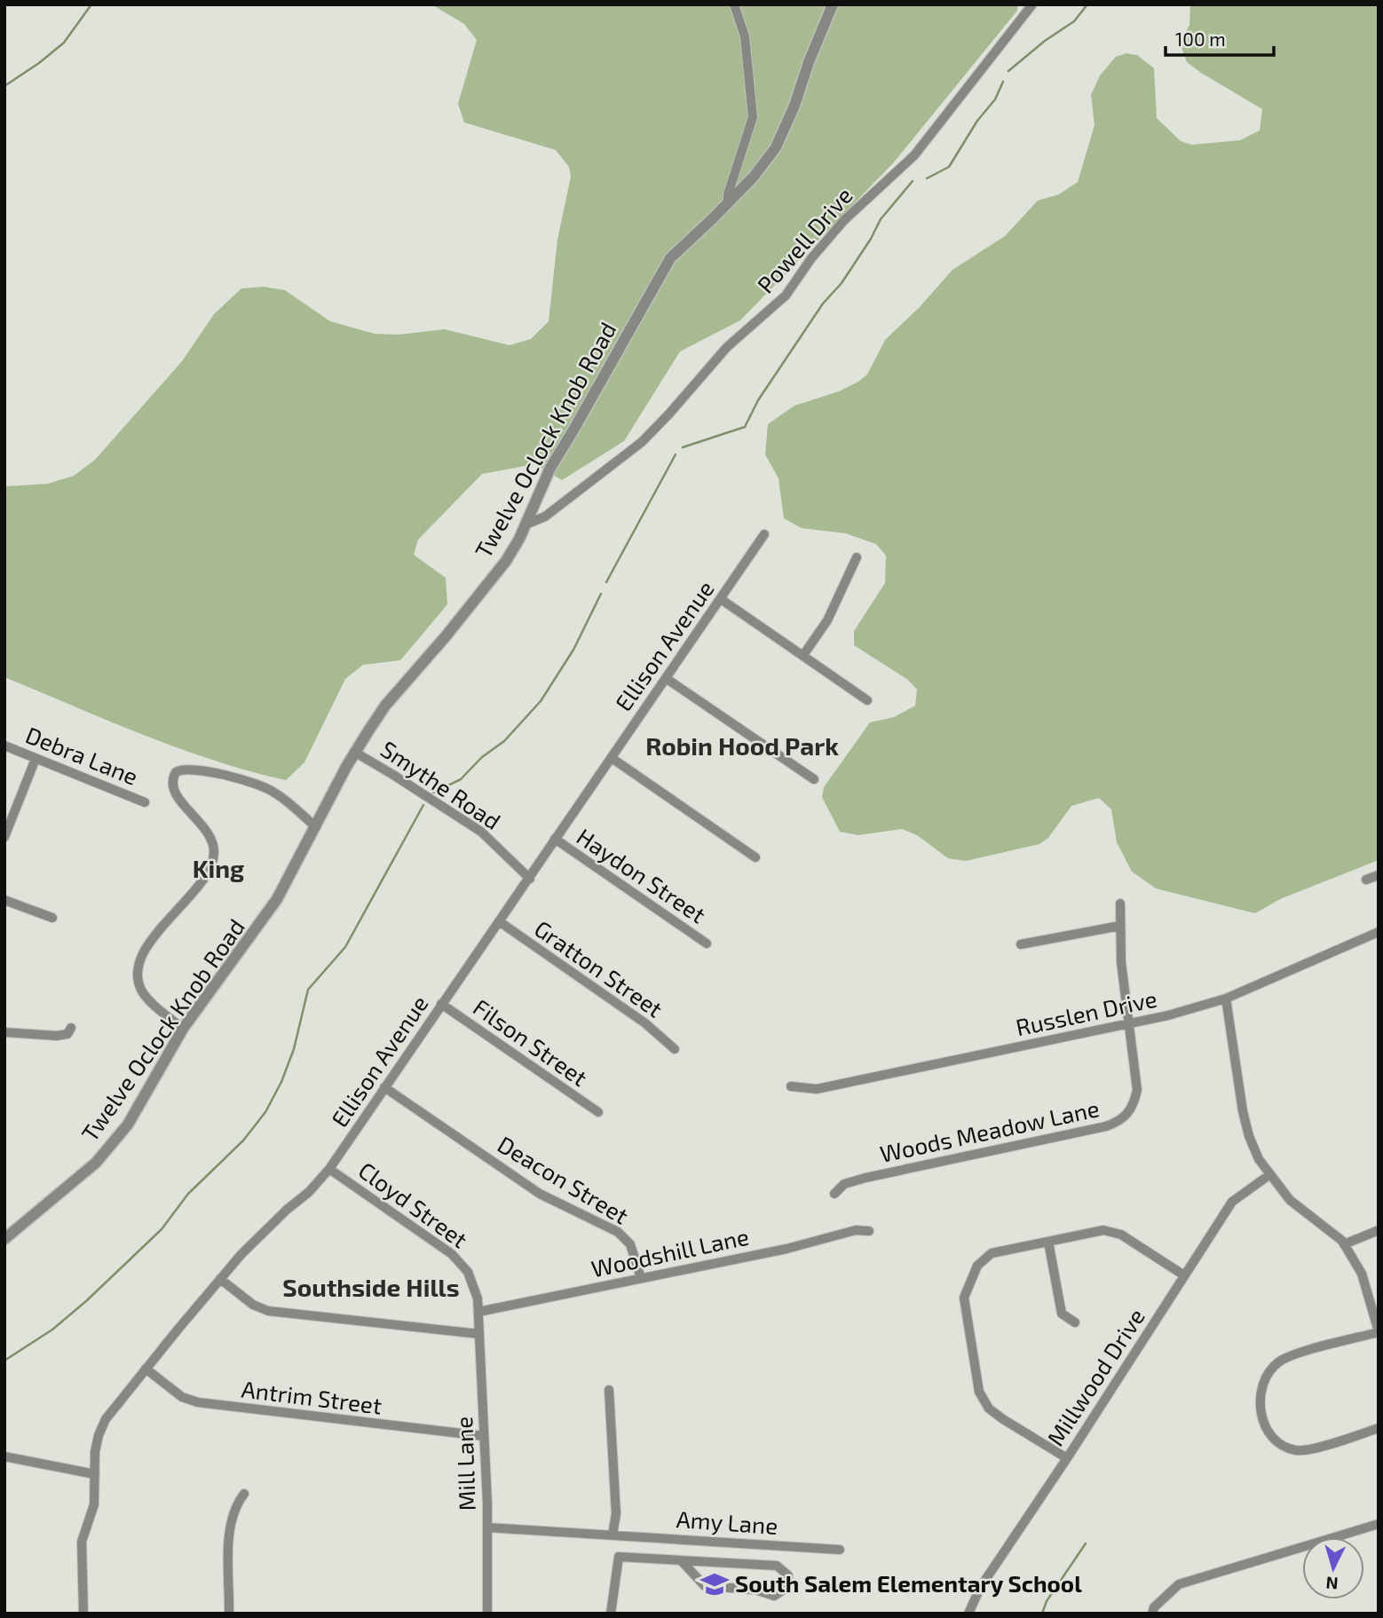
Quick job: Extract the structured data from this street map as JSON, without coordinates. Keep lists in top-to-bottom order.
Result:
{
  "streets": {
    "street": [
      "Powell Drive",
      "Twelve Oclock Knob Road",
      "Ellison Avenue",
      "Debra Lane",
      "Smythe Road",
      "Haydon Street",
      "Gratton Street",
      "Russlen Drive",
      "Filson Street",
      "Woods Meadow Lane",
      "Deacon Street",
      "Cloyd Street",
      "Woodshill Lane",
      "Millwood Drive",
      "Antrim Street",
      "Mill Lane",
      "Amy Lane"
    ]
  },
  "crossings": [
    ["Powell Drive", "Twelve Oclock Knob Road"],
    ["Twelve Oclock Knob Road", "Smythe Road"],
    ["Ellison Avenue", "Smythe Road"],
    ["Ellison Avenue", "Haydon Street"],
    ["Ellison Avenue", "Gratton Street"],
    ["Ellison Avenue", "Filson Street"],
    ["Ellison Avenue", "Deacon Street"],
    ["Ellison Avenue", "Cloyd Street"],
    ["Ellison Avenue", "Antrim Street"],
    ["Russlen Drive", "Woods Meadow Lane"],
    ["Deacon Street", "Woodshill Lane"],
    ["Cloyd Street", "Woodshill Lane"],
    ["Cloyd Street", "Mill Lane"],
    ["Woodshill Lane", "Mill Lane"],
    ["Antrim Street", "Mill Lane"],
    ["Mill Lane", "Amy Lane"]
  ],
  "districts": ["Robin Hood Park", "King", "Southside Hills"],
  "places": {
    "school or university": ["South Salem Elementary School"]
  },
  "scale_bar": "100 m",
  "north": "bottom"
}
